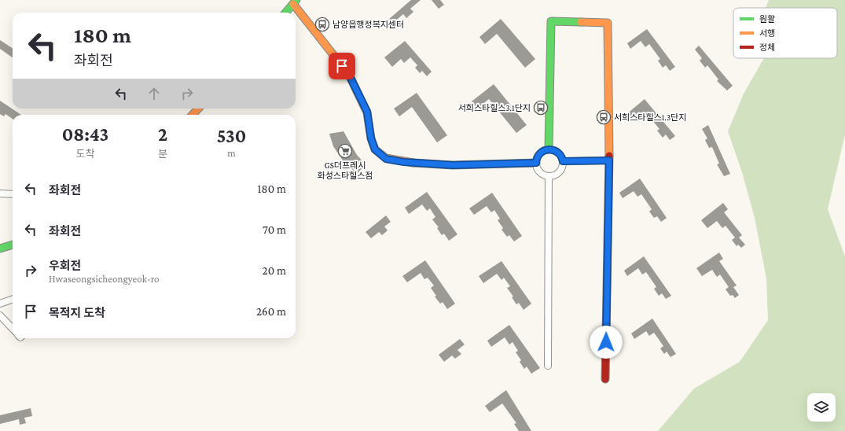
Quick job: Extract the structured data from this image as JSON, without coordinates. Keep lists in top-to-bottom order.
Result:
{
  "places": {
    "bus stop": ["남양읍행정복지센터", "서희스타힐스3.1단지", "서희스타힐스1.3단지"],
    "supermarket": ["GS더프레시 화성스타힐스점"]
  },
  "legend": ["원활", "서행", "정체"],
  "page": {
    "turn": ["180 m", "좌회전"],
    "eta": [
      "08:43",
      "도착",
      "2",
      "분",
      "530",
      "m"
    ],
    "list": [
      {
        "name": "좌회전",
        "value": "180 m"
      },
      {
        "name": "좌회전",
        "value": "70 m"
      },
      {
        "name": "우회전",
        "note": "Hwaseongsicheongyeok-ro",
        "value": "20 m"
      },
      {
        "name": "목적지 도착",
        "value": "260 m"
      }
    ]
  }
}
